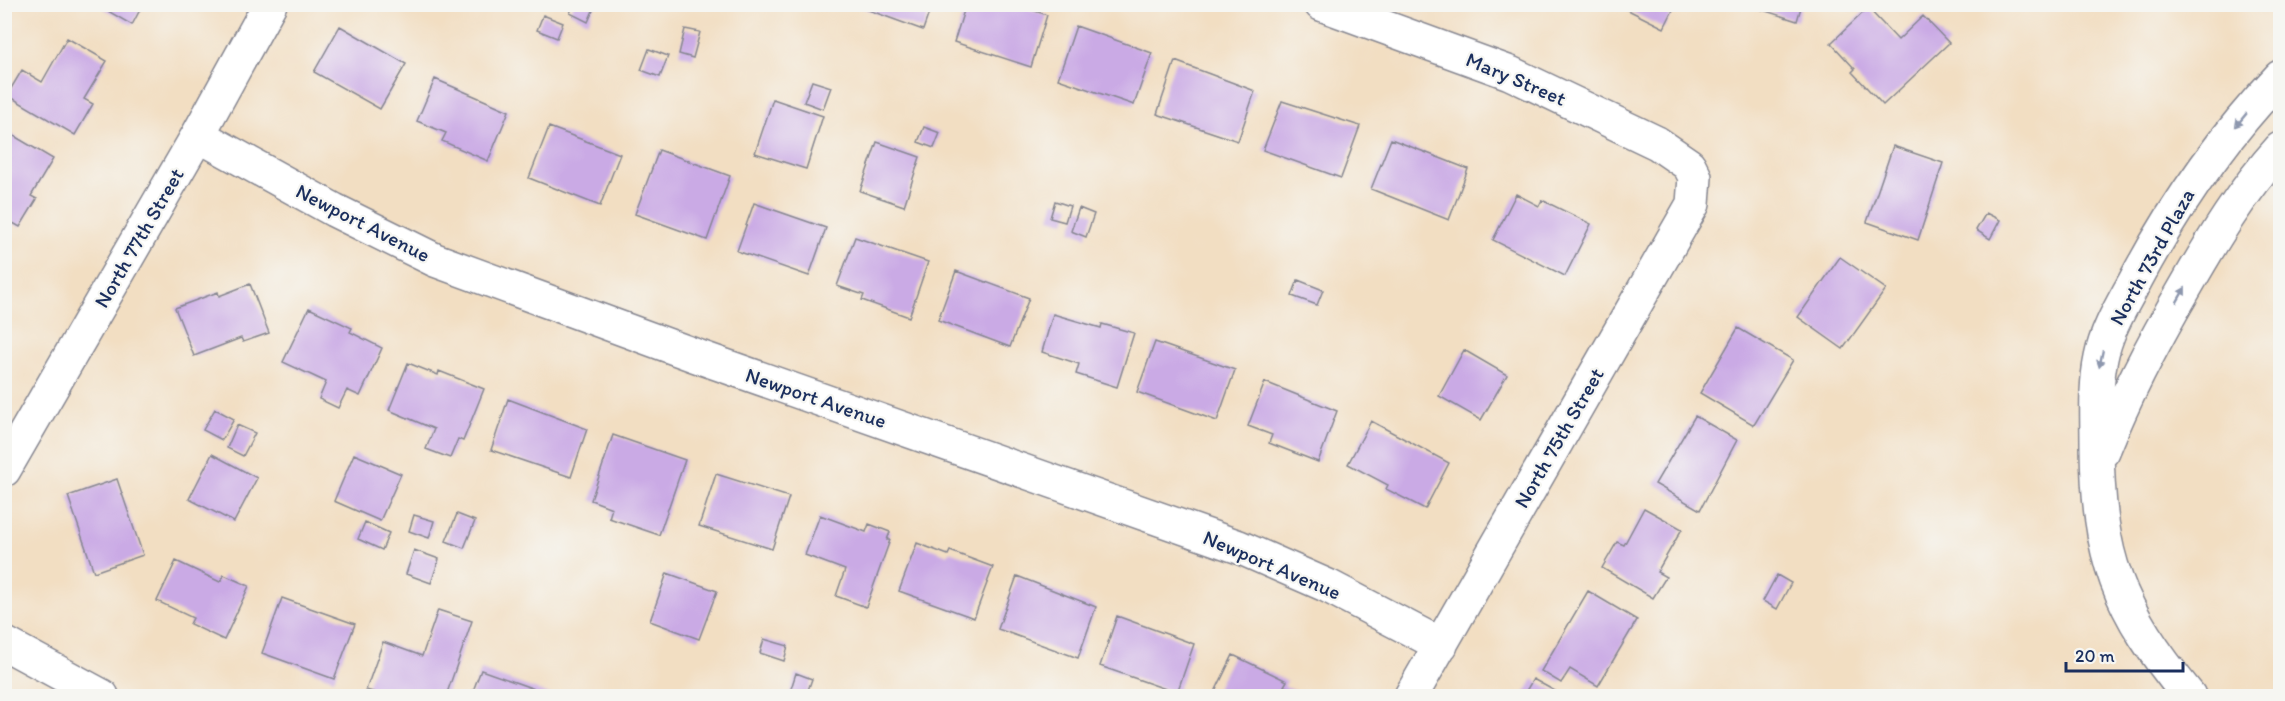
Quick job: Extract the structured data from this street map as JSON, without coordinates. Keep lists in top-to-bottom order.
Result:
{
  "streets": {
    "street": [
      "Mary Street",
      "Newport Avenue",
      "North 77th Street",
      "North 73rd Plaza",
      "North 75th Street"
    ]
  },
  "crossings": [
    ["Mary Street", "North 75th Street"],
    ["Newport Avenue", "North 77th Street"],
    ["Newport Avenue", "North 75th Street"]
  ],
  "scale_bar": "20 m"
}
